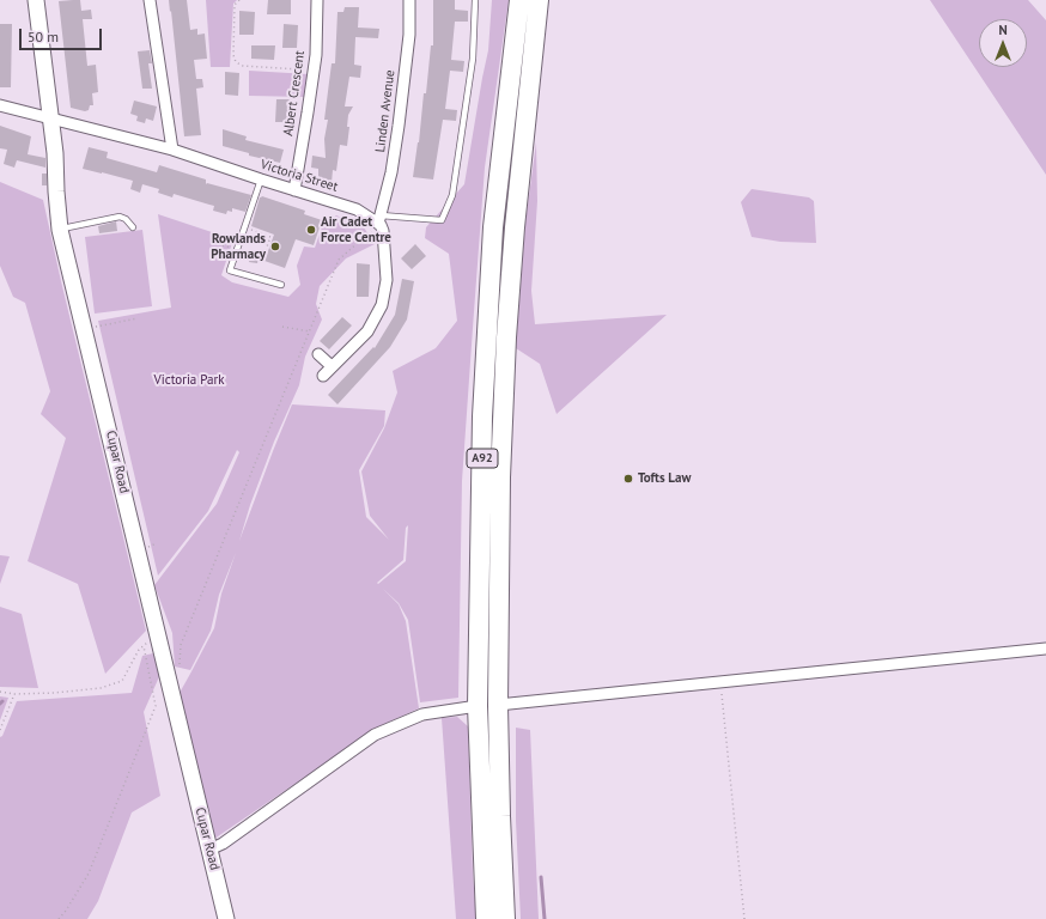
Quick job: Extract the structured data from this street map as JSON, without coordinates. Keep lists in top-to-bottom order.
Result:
{
  "streets": {
    "highway": ["A92"],
    "main road": ["Cupar Road"],
    "street": ["Albert Crescent", "Linden Avenue", "Victoria Street"]
  },
  "crossings": [
    ["Albert Crescent", "Victoria Street"],
    ["Linden Avenue", "Victoria Street"],
    ["Victoria Street", "Cupar Road"]
  ],
  "parks": ["Victoria Park"],
  "places": ["Air Cadet Force Centre", "Rowlands Pharmacy", "Tofts Law"],
  "scale_bar": "50 m",
  "north": "top"
}
